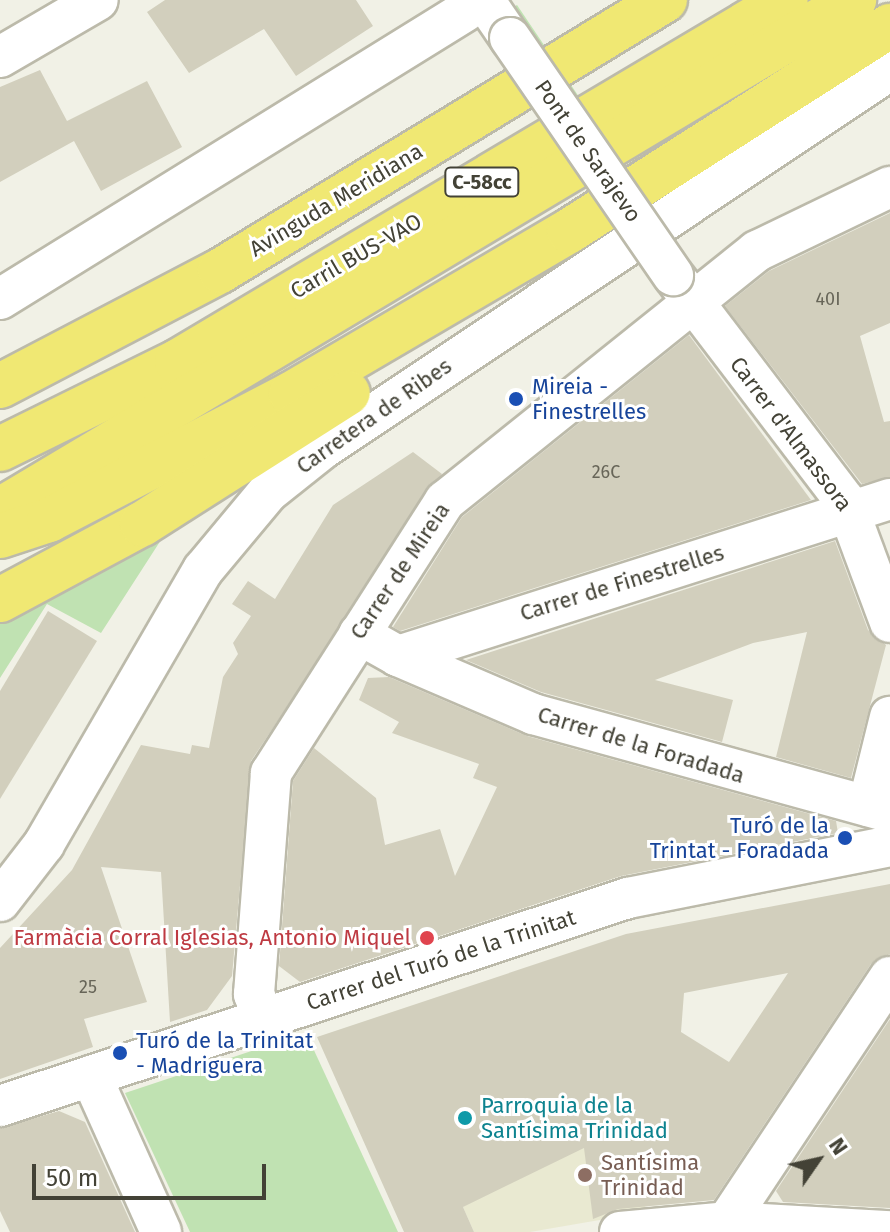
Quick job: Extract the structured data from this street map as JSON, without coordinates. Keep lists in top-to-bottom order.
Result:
{
  "streets": {
    "highway": ["C-58cc", "Avinguda Meridiana", "Carril BUS-VAO"],
    "street": [
      "Pont de Sarajevo",
      "Carretera de Ribes",
      "Carrer d'Almassora",
      "Carrer de Mireia",
      "Carrer de Finestrelles",
      "Carrer de la Foradada",
      "Carrer del Turó de la Trinitat"
    ]
  },
  "crossings": [
    ["Pont de Sarajevo", "Carrer d'Almassora"],
    ["Pont de Sarajevo", "Carrer de Mireia"],
    ["Carrer d'Almassora", "Carrer de Mireia"],
    ["Carrer d'Almassora", "Carrer de Finestrelles"],
    ["Carrer de Mireia", "Carrer del Turó de la Trinitat"],
    ["Carrer de Finestrelles", "Carrer de la Foradada"]
  ],
  "places": [
    "Mireia - Finestrelles",
    "Turó de la Trintat - Foradada",
    "Farmàcia Corral Iglesias, Antonio Miquel",
    "Turó de la Trinitat - Madriguera",
    "Parroquia de la Santísima Trinidad",
    "Santísima Trinidad"
  ],
  "house_numbers": ["40I", "26C", "25"],
  "scale_bar": "50 m",
  "north": "top right"
}
